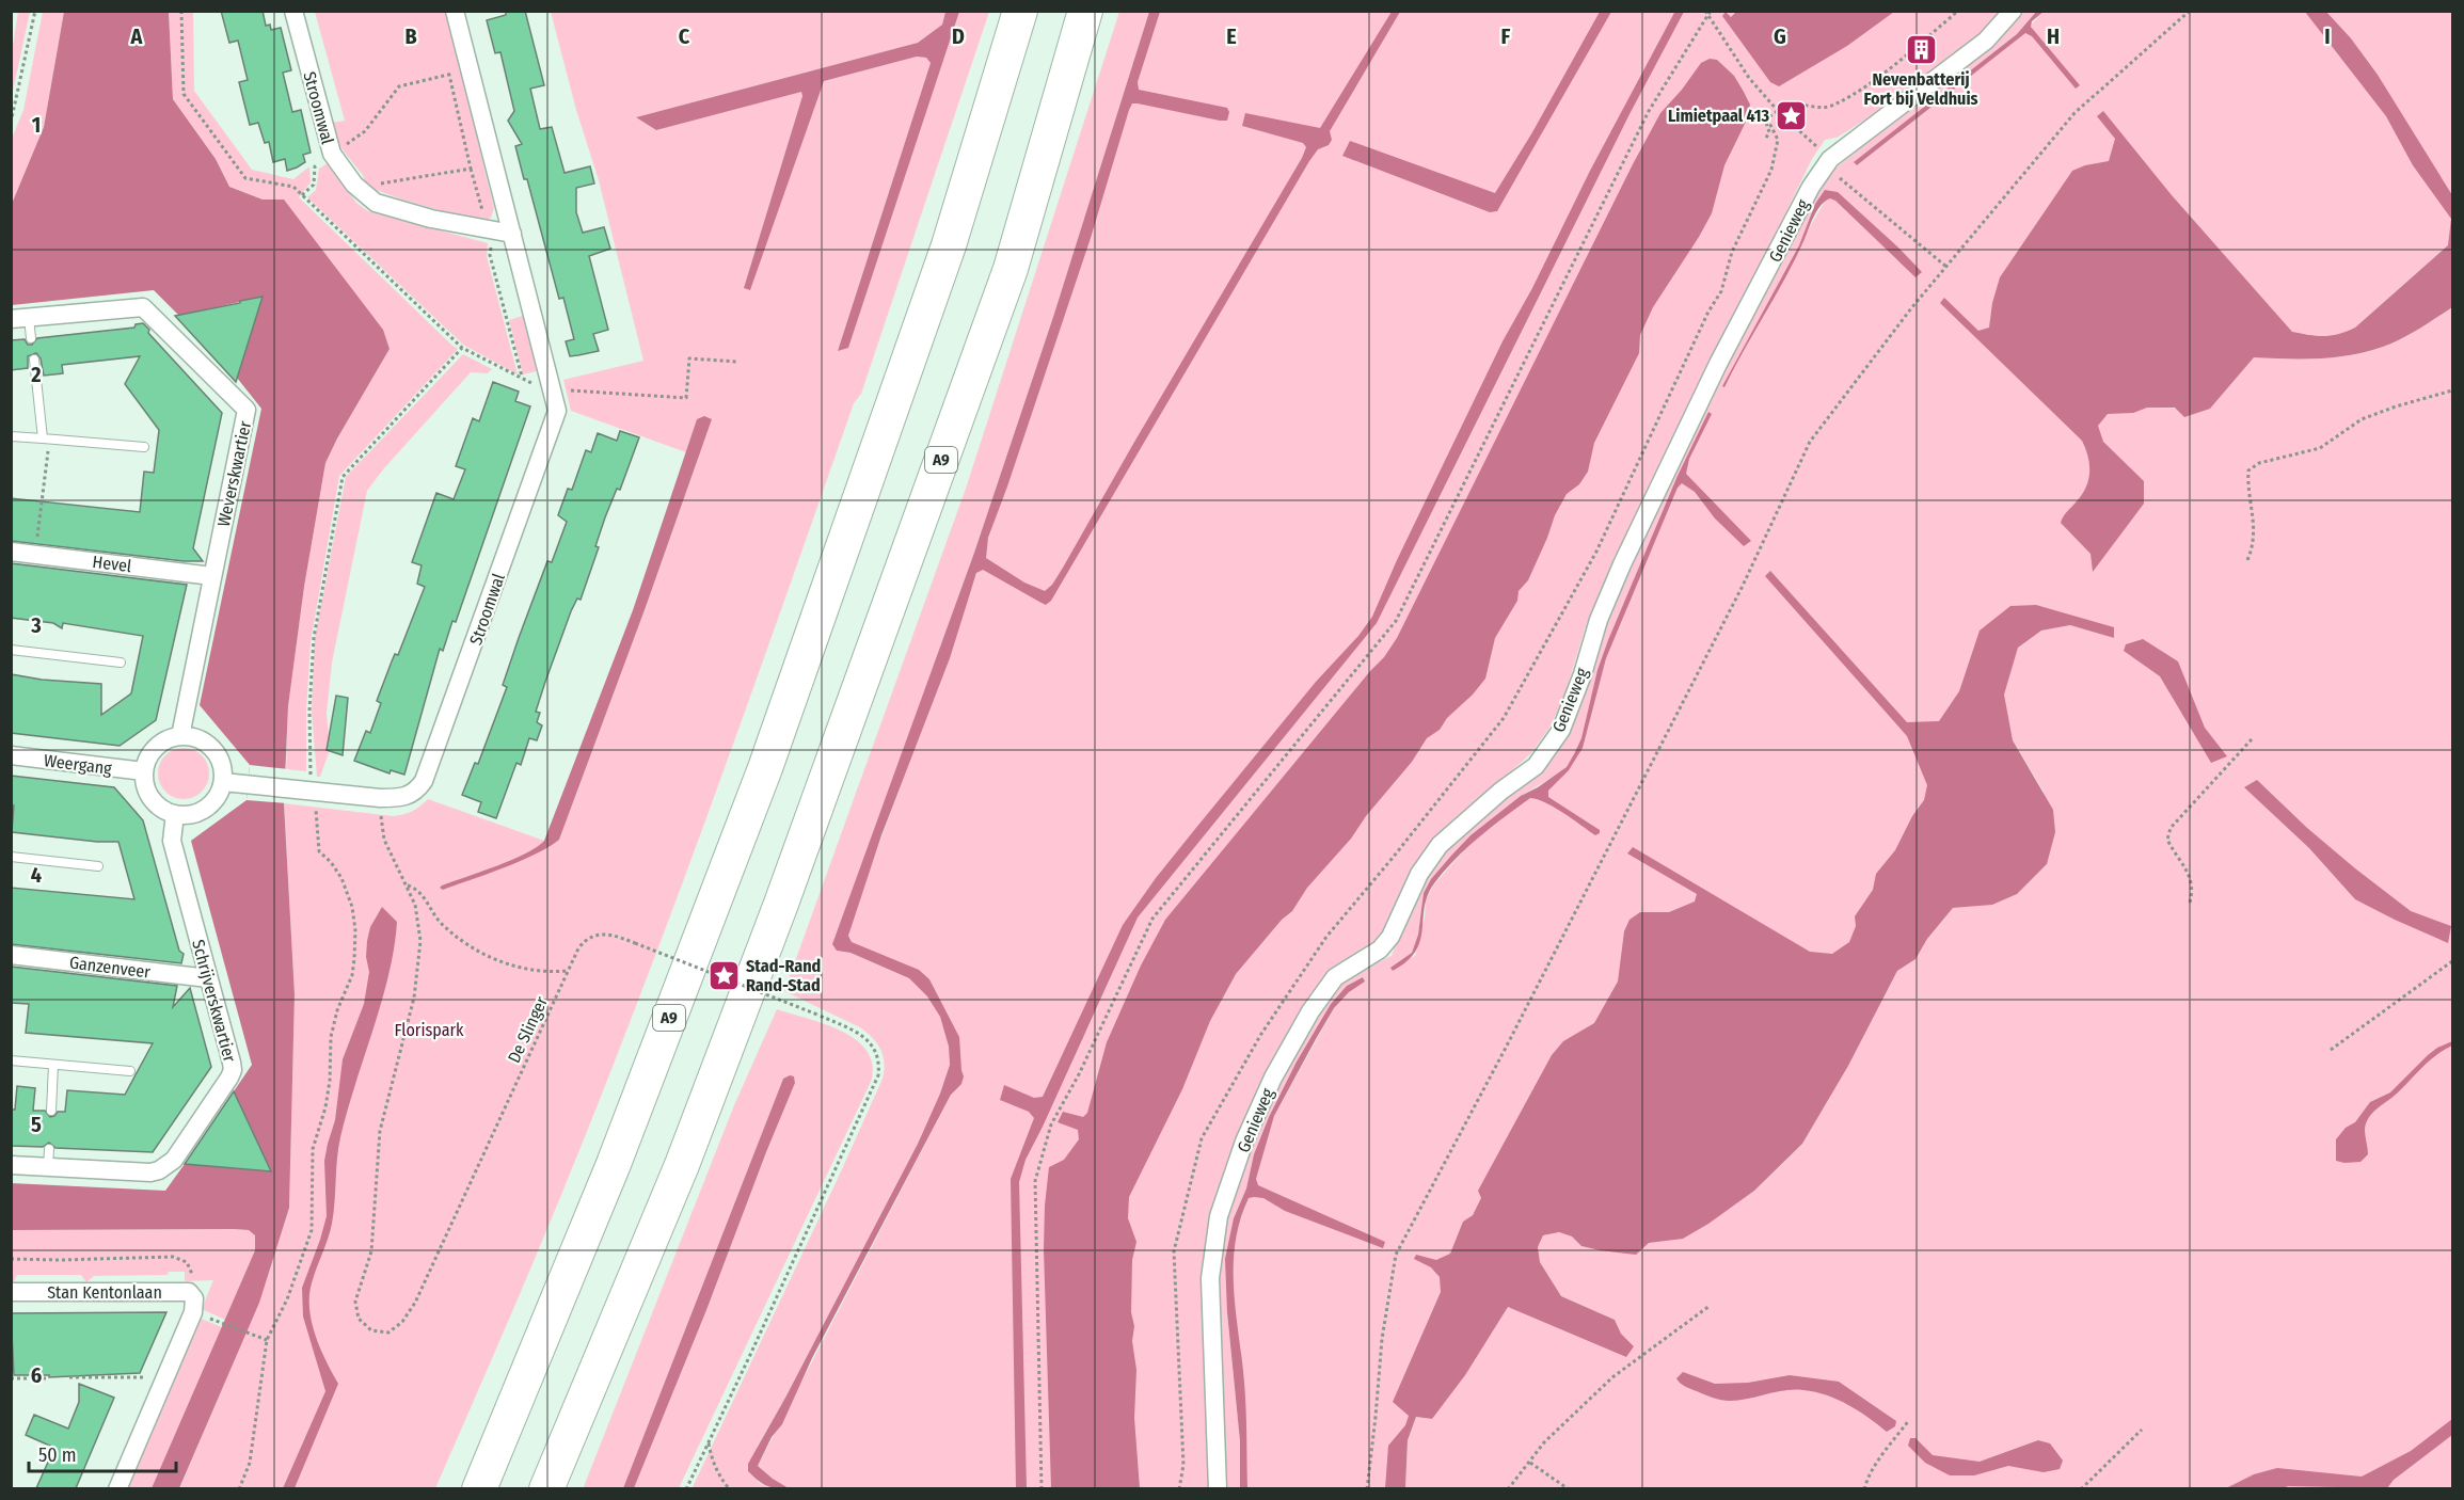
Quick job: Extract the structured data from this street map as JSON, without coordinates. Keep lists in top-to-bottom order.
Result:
{
  "streets": {
    "highway": ["A9"],
    "street": [
      "Stroomwal",
      "Genieweg",
      "Weverskwartier",
      "Hevel",
      "Weergang",
      "Ganzenveer",
      "Schrijverskwartier",
      "Stan Kentonlaan"
    ],
    "path": ["De Slinger"]
  },
  "crossings": [
    ["Stroomwal", "Weverskwartier"],
    ["Stroomwal", "Weergang"],
    ["Stroomwal", "Schrijverskwartier"],
    ["Stroomwal", "De Slinger"],
    ["Weverskwartier", "Hevel"],
    ["Weverskwartier", "Weergang"],
    ["Weverskwartier", "Schrijverskwartier"],
    ["Weergang", "Schrijverskwartier"],
    ["Ganzenveer", "Schrijverskwartier"]
  ],
  "parks": ["Florispark"],
  "places": {
    "building": ["Nevenbatterij Fort bij Veldhuis"],
    "place": ["Limietpaal 413", "Stad-Rand Rand-Stad"]
  },
  "scale_bar": "50 m",
  "grid": {
    "columns": [
      "A",
      "B",
      "C",
      "D",
      "E",
      "F",
      "G",
      "H",
      "I"
    ],
    "rows": [
      "1",
      "2",
      "3",
      "4",
      "5",
      "6"
    ]
  }
}
